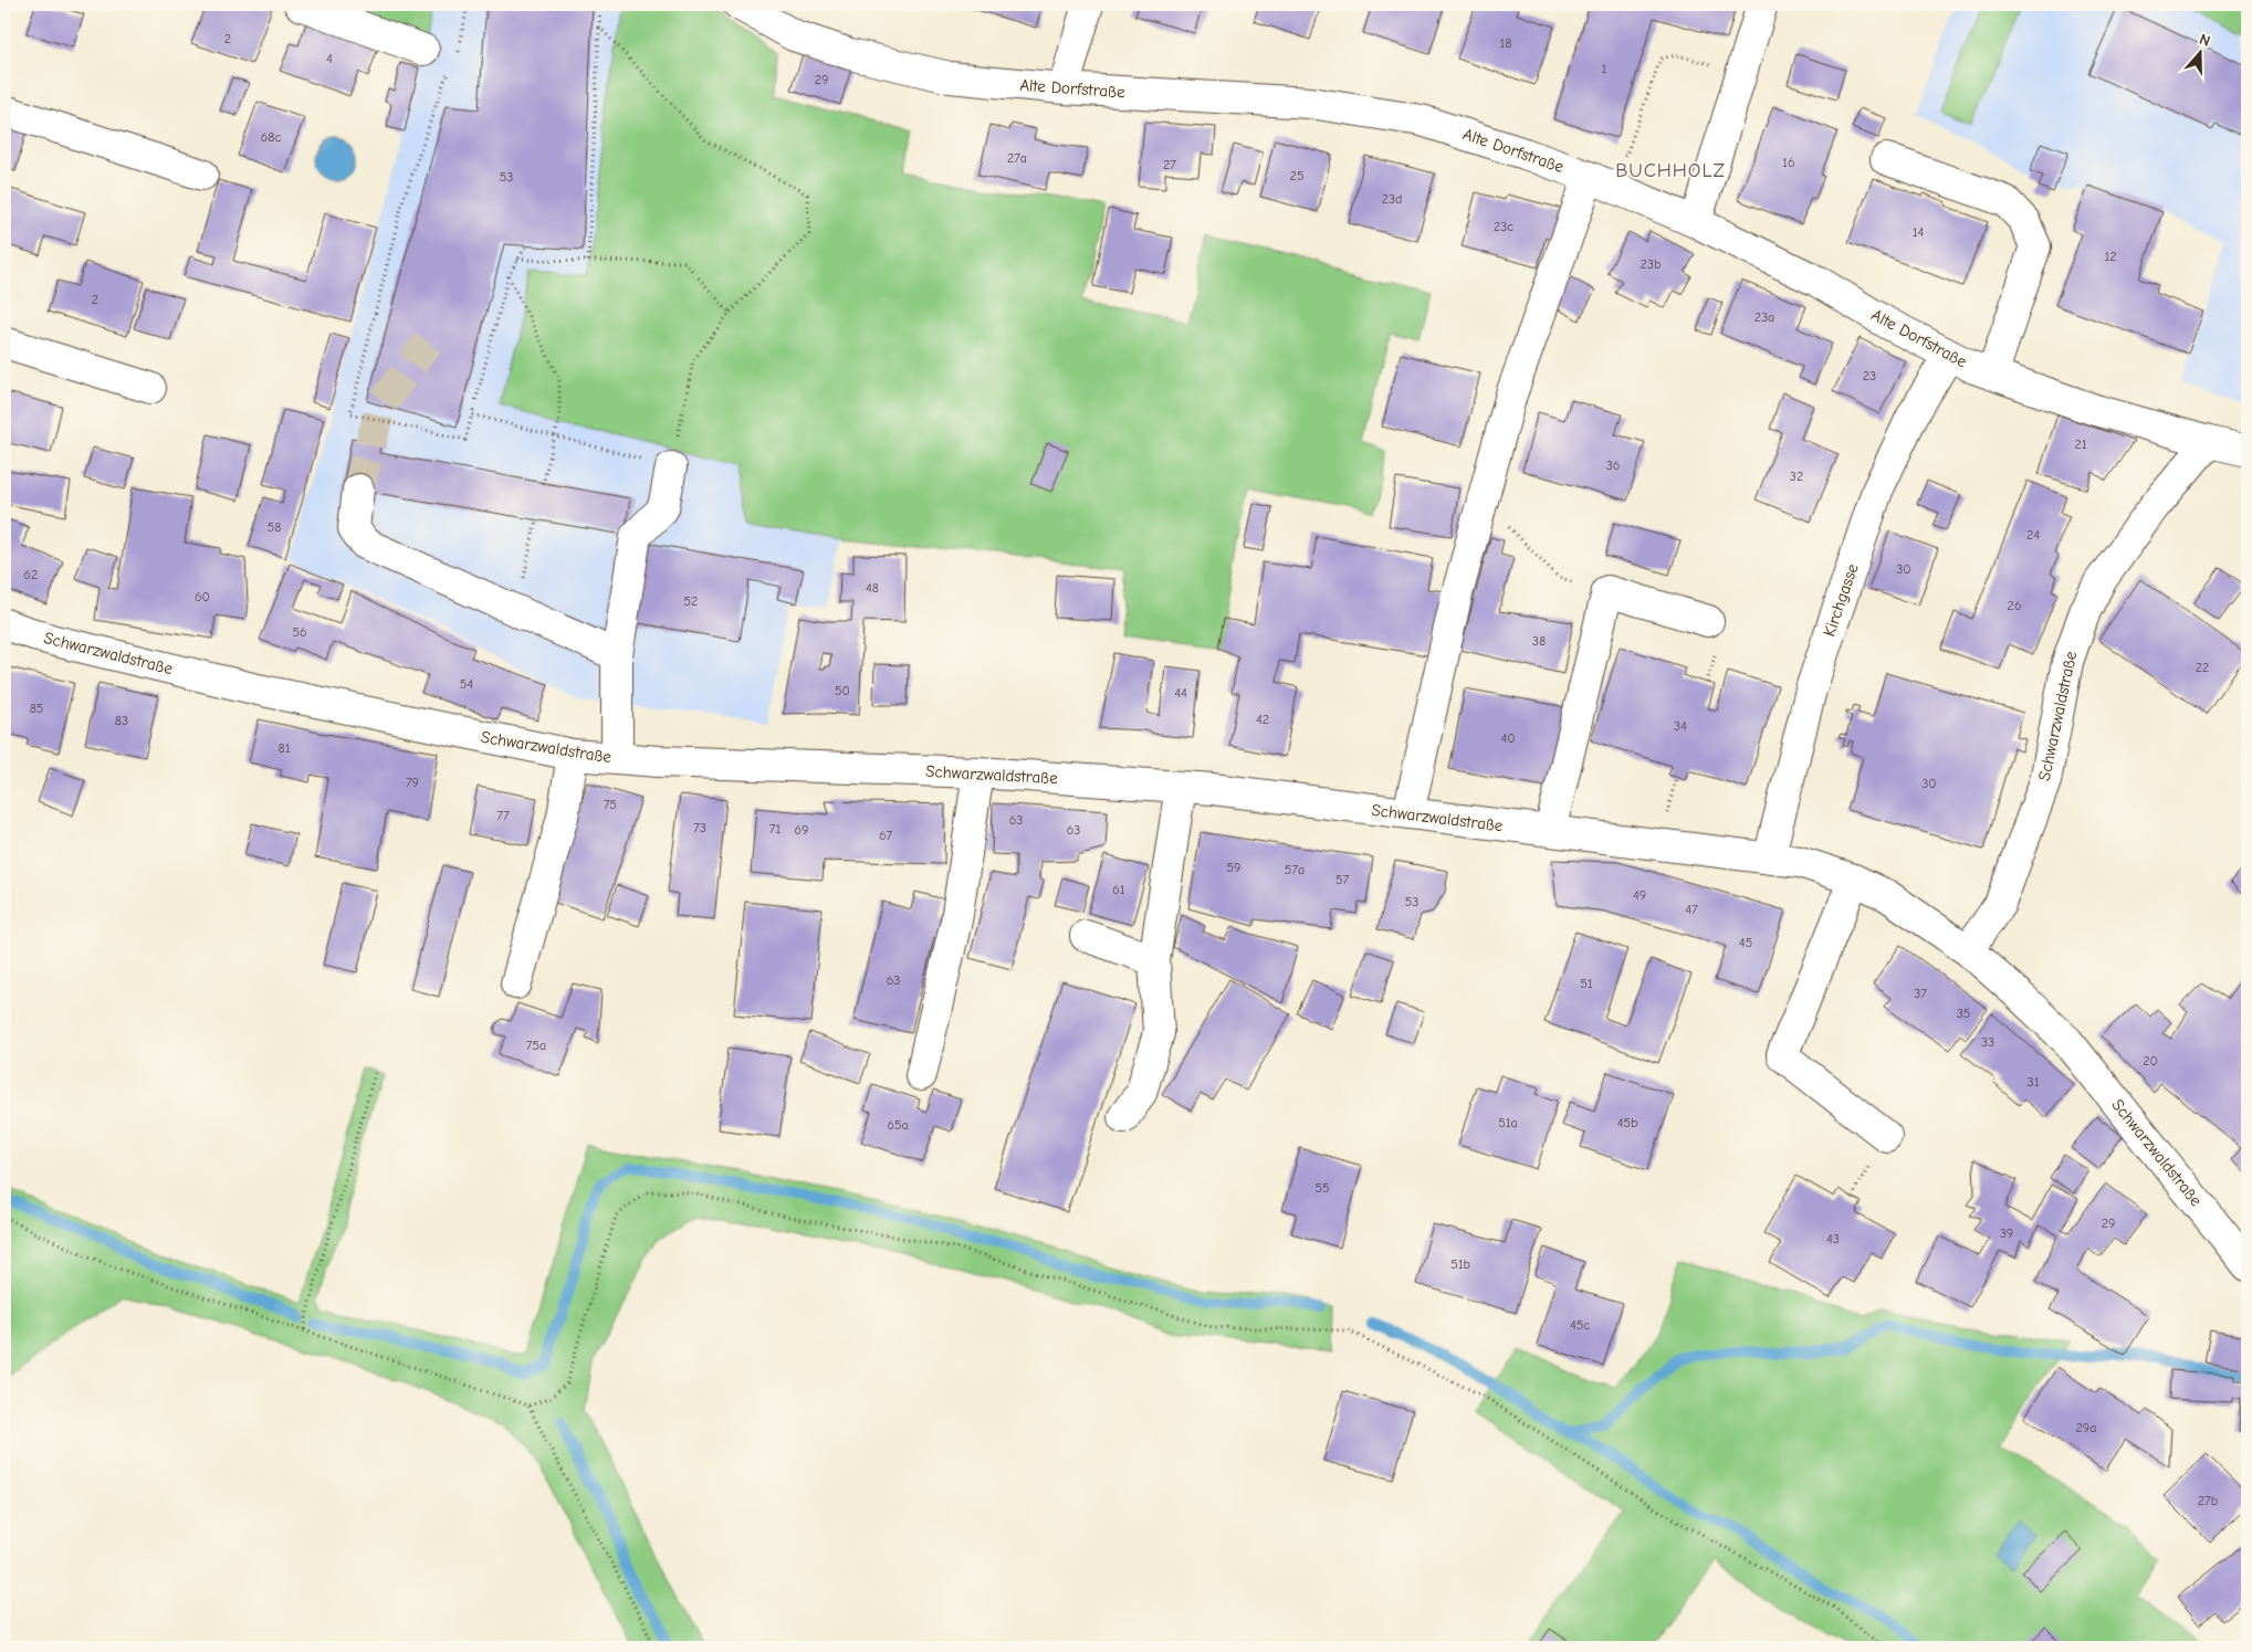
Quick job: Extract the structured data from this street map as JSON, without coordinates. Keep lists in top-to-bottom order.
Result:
{
  "streets": {
    "street": ["Alte Dorfstraße", "Kirchgasse", "Schwarzwaldstraße"]
  },
  "crossings": [
    ["Alte Dorfstraße", "Kirchgasse"],
    ["Alte Dorfstraße", "Schwarzwaldstraße"],
    ["Kirchgasse", "Schwarzwaldstraße"]
  ],
  "districts": ["BUCHHOLZ"],
  "house_numbers": [
    "2",
    "18",
    "4",
    "1",
    "29",
    "68c",
    "27a",
    "16",
    "27",
    "25",
    "53",
    "23d",
    "23c",
    "14",
    "12",
    "23b",
    "2",
    "23a",
    "23",
    "21",
    "36",
    "32",
    "58",
    "24",
    "30",
    "62",
    "48",
    "60",
    "52",
    "26",
    "56",
    "38",
    "22",
    "54",
    "50",
    "44",
    "85",
    "42",
    "83",
    "34",
    "40",
    "81",
    "79",
    "30",
    "75",
    "77",
    "63",
    "73",
    "71",
    "69",
    "63",
    "67",
    "59",
    "57a",
    "57",
    "61",
    "49",
    "53",
    "47",
    "45",
    "63",
    "51",
    "37",
    "35",
    "33",
    "75a",
    "20",
    "31",
    "51a",
    "45b",
    "65a",
    "55",
    "29",
    "39",
    "43",
    "51b",
    "45c",
    "29a",
    "27b"
  ],
  "north": "top"
}
